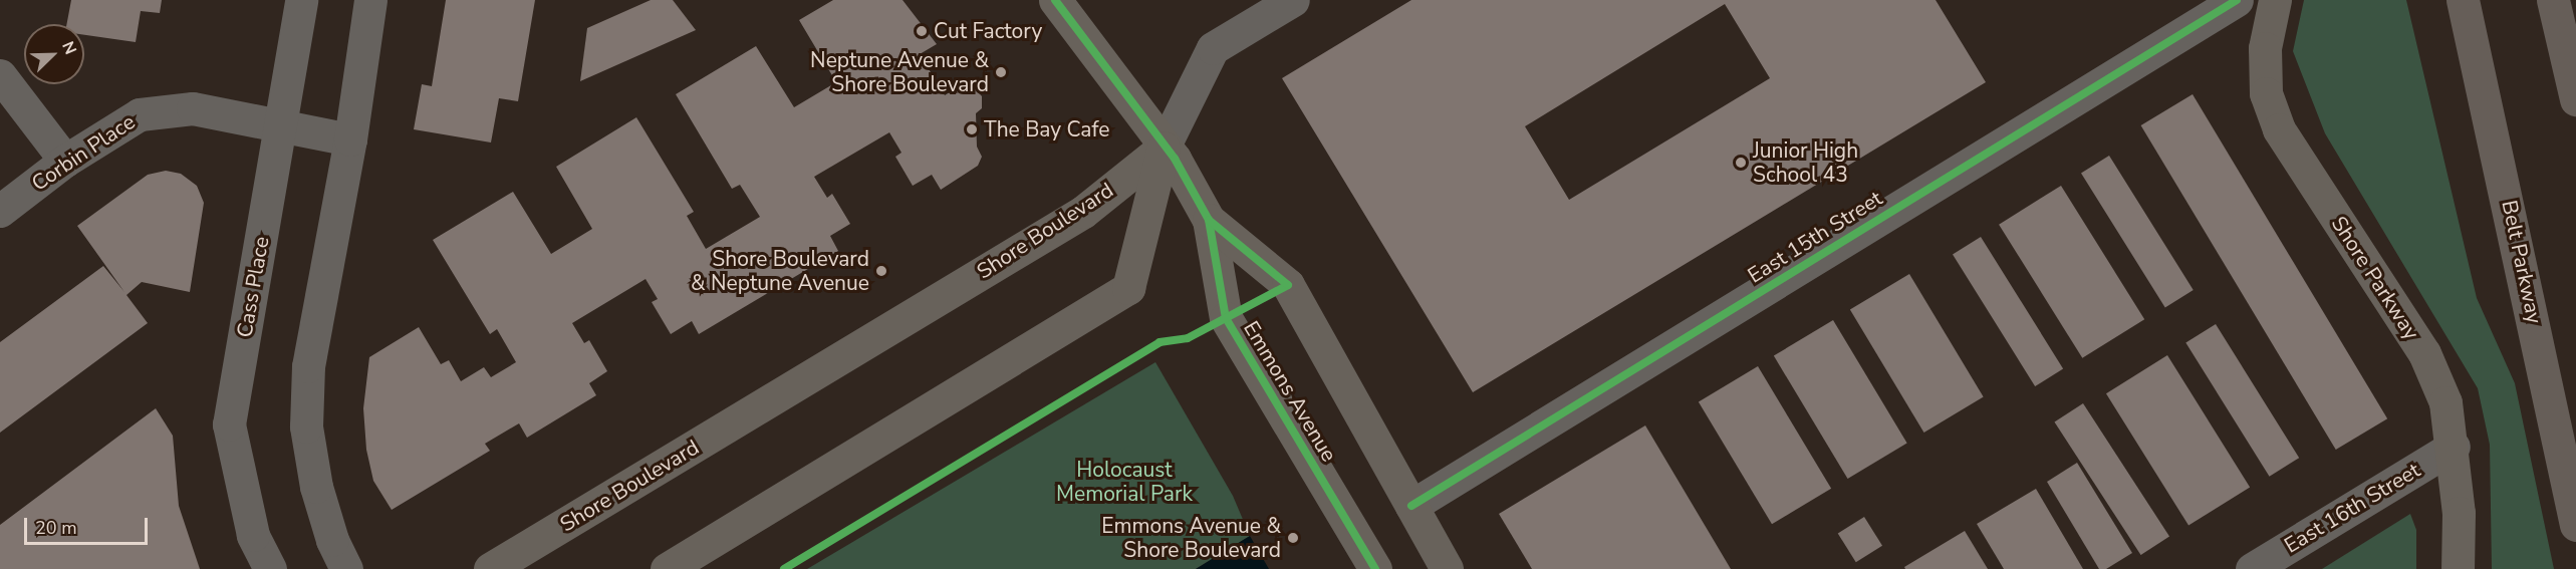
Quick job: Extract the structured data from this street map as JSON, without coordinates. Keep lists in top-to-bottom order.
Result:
{
  "streets": {
    "highway": ["Belt Parkway"],
    "main road": ["Shore Boulevard", "Shore Parkway", "Emmons Avenue"],
    "street": [
      "Corbin Place",
      "East 15th Street",
      "Cass Place",
      "East 16th Street"
    ]
  },
  "crossings": [
    ["Corbin Place", "Cass Place"],
    ["Shore Boulevard", "Emmons Avenue"],
    ["East 15th Street", "Emmons Avenue"],
    ["Shore Parkway", "East 16th Street"]
  ],
  "parks": ["Holocaust Memorial Park"],
  "places": [
    "Cut Factory",
    "Neptune Avenue & Shore Boulevard",
    "The Bay Cafe",
    "Junior High School 43",
    "Shore Boulevard & Neptune Avenue",
    "Emmons Avenue & Shore Boulevard"
  ],
  "scale_bar": "20 m",
  "north": "top right"
}
